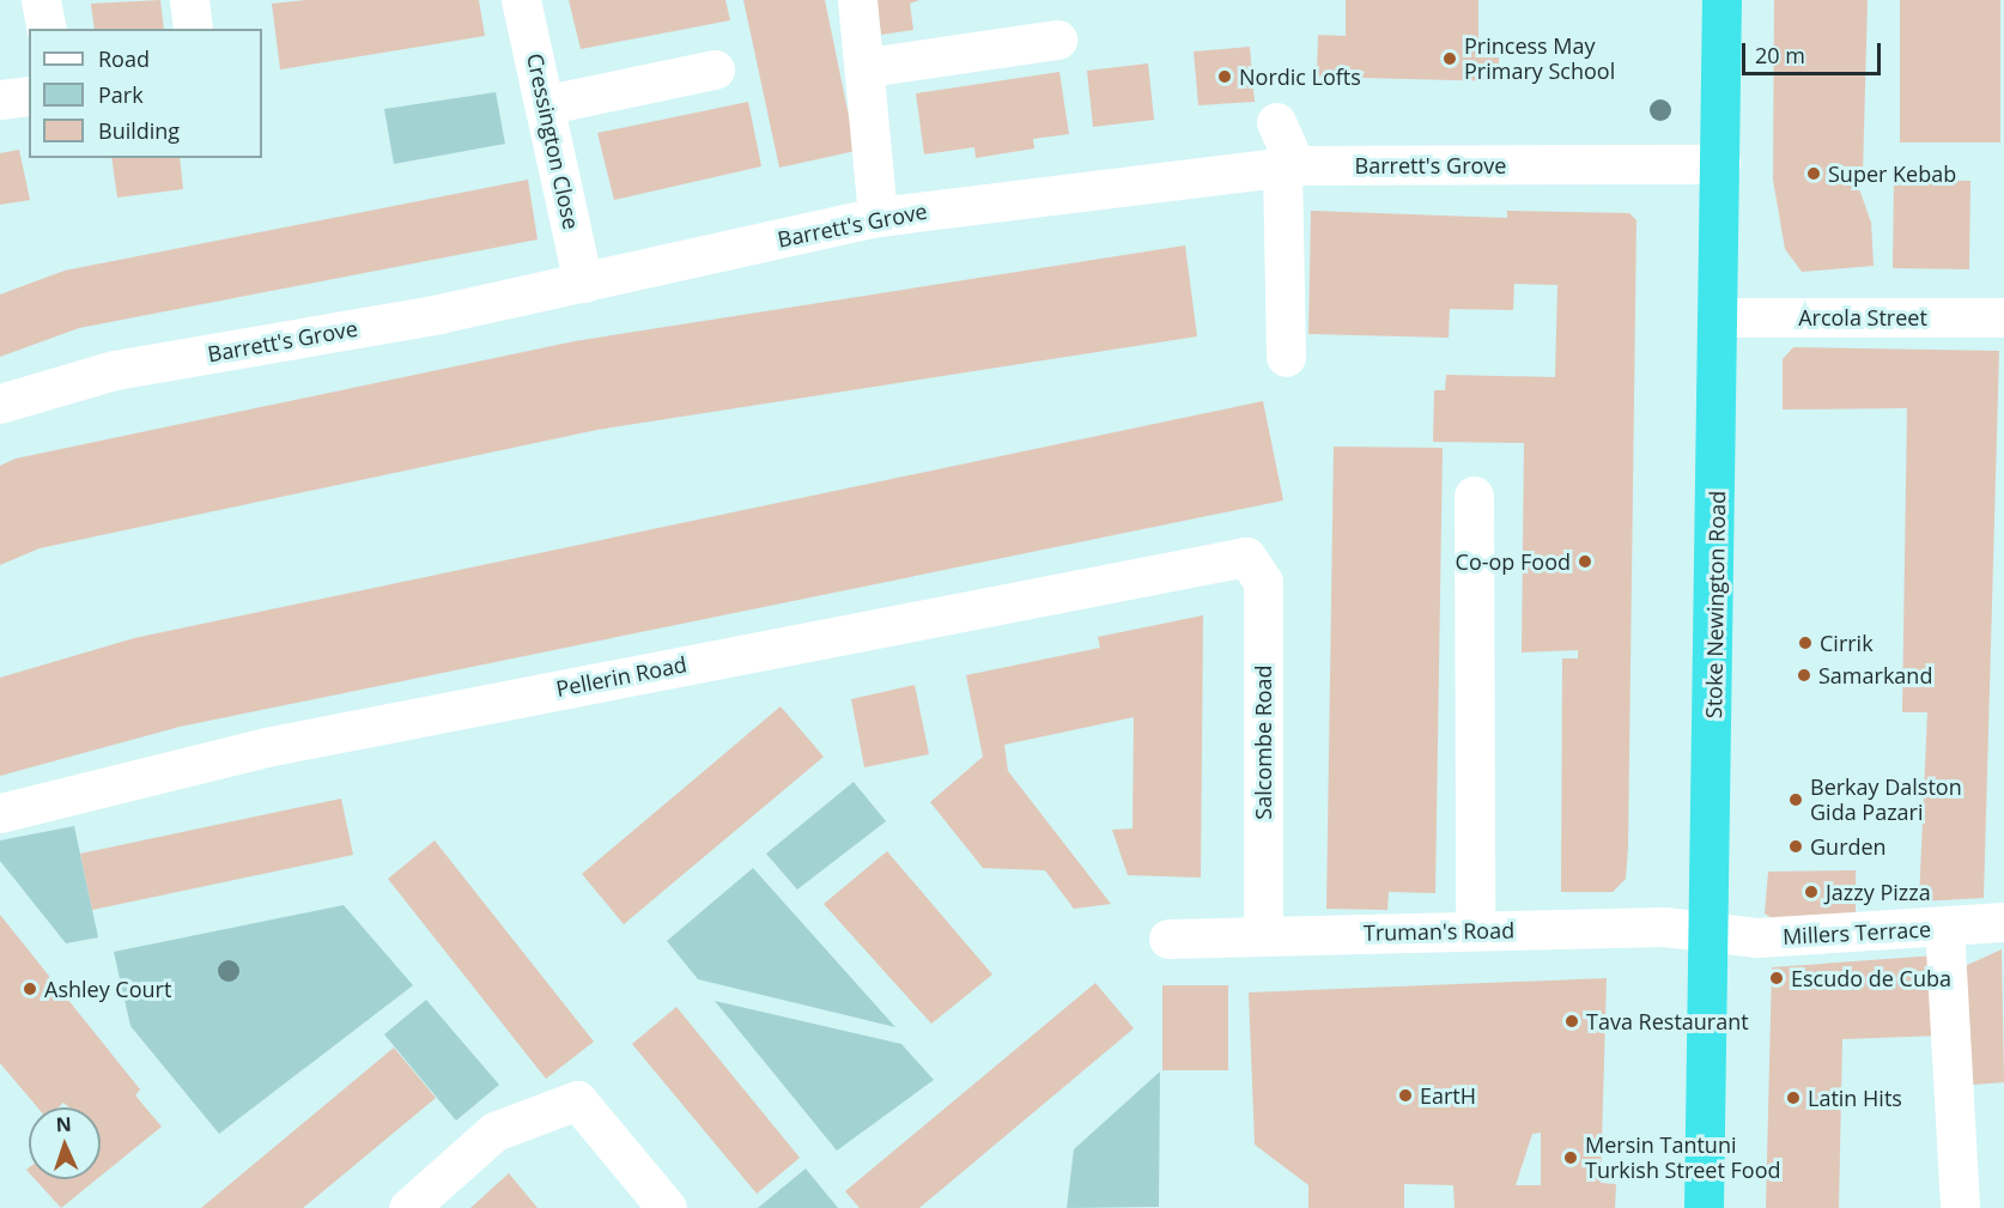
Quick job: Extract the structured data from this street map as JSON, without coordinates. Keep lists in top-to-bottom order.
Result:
{
  "streets": {
    "highway": ["Stoke Newington Road"],
    "street": [
      "Cressington Close",
      "Barrett's Grove",
      "Arcola Street",
      "Pellerin Road",
      "Salcombe Road",
      "Truman's Road",
      "Millers Terrace"
    ]
  },
  "crossings": [
    ["Cressington Close", "Barrett's Grove"],
    ["Barrett's Grove", "Stoke Newington Road"],
    ["Arcola Street", "Stoke Newington Road"],
    ["Stoke Newington Road", "Truman's Road"],
    ["Stoke Newington Road", "Millers Terrace"],
    ["Pellerin Road", "Salcombe Road"],
    ["Salcombe Road", "Truman's Road"],
    ["Truman's Road", "Millers Terrace"]
  ],
  "places": [
    "Princess May Primary School",
    "Nordic Lofts",
    "Super Kebab",
    "Co-op Food",
    "Cirrik",
    "Samarkand",
    "Berkay Dalston Gida Pazari",
    "Gurden",
    "Jazzy Pizza",
    "Escudo de Cuba",
    "Ashley Court",
    "Tava Restaurant",
    "EartH",
    "Latin Hits",
    "Mersin Tantuni Turkish Street Food"
  ],
  "legend": ["Road", "Park", "Building"],
  "scale_bar": "20 m",
  "north": "top"
}
